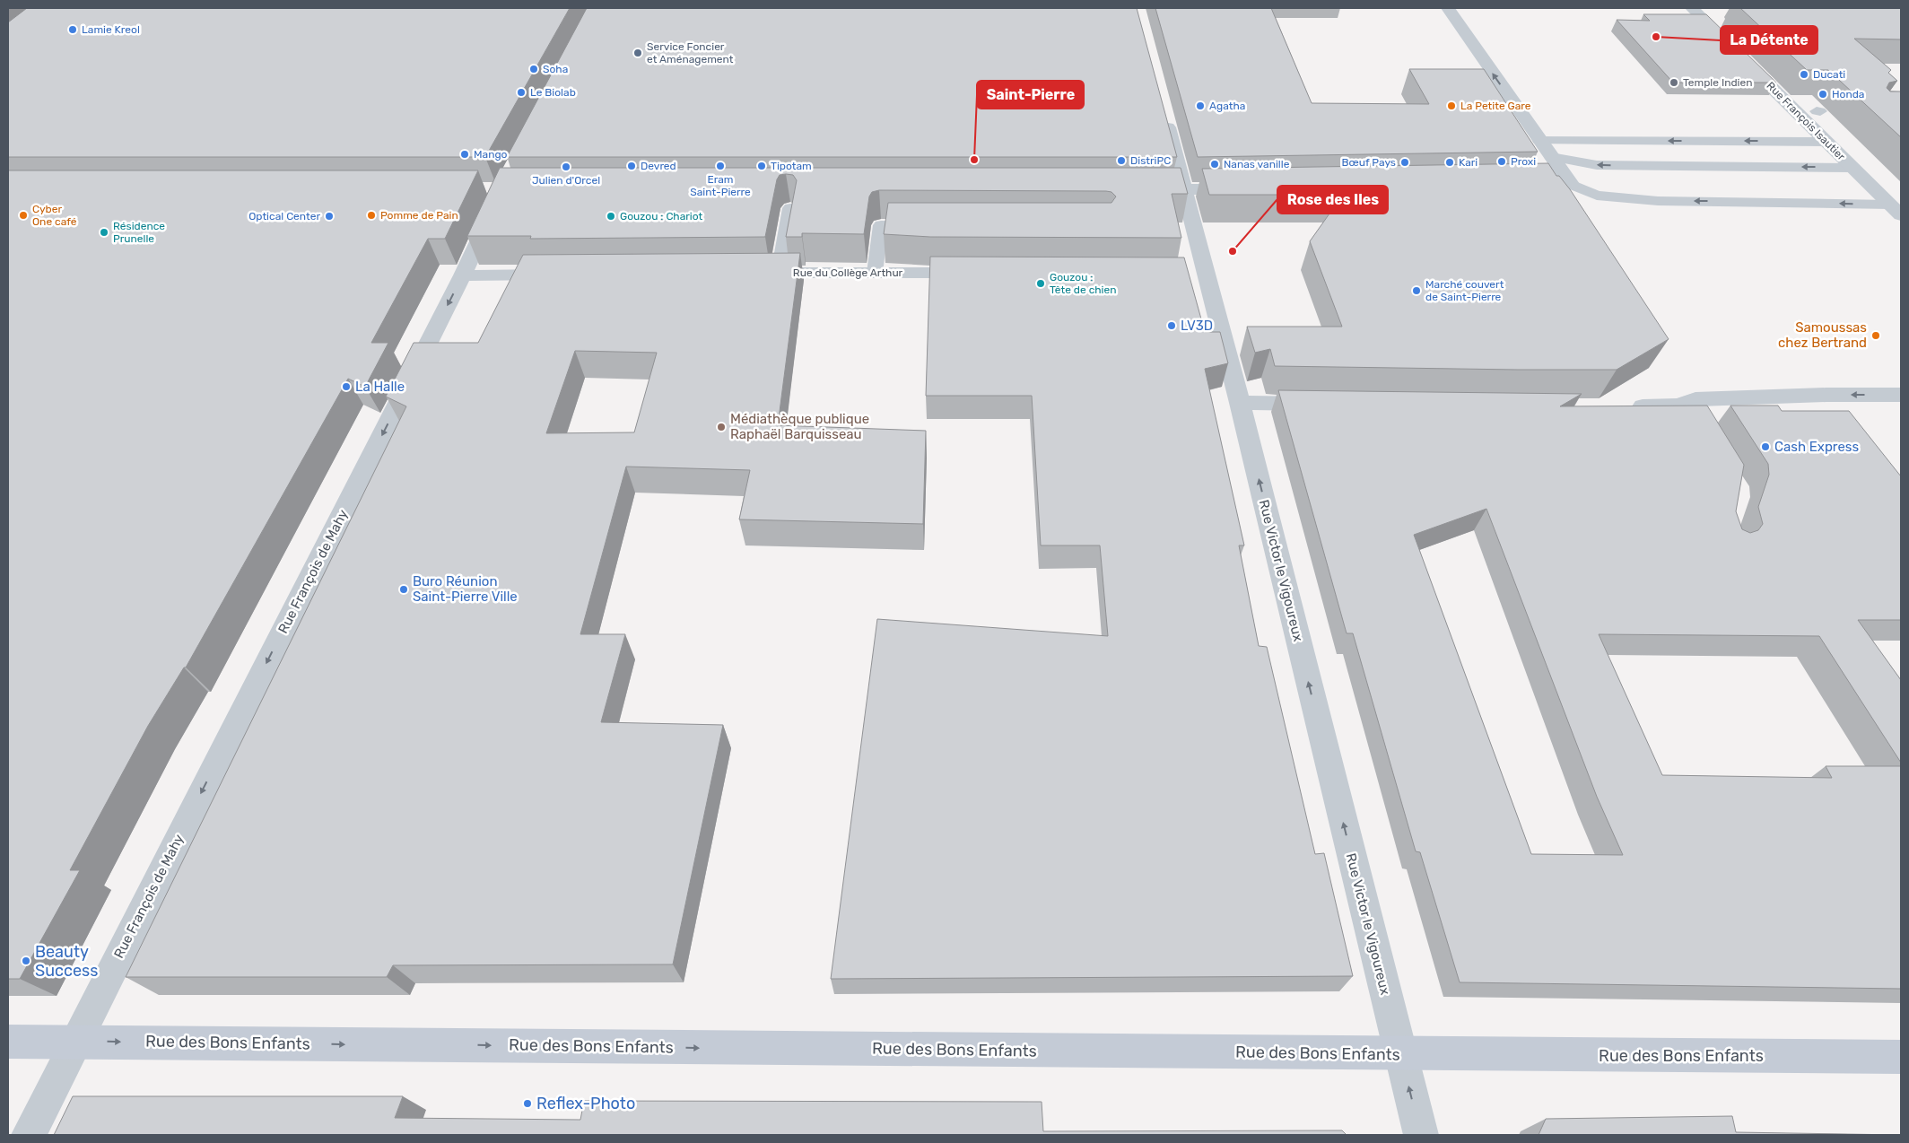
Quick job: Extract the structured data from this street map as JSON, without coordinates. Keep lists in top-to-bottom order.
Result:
{
  "streets": {
    "street": [
      "Rue François Isautier",
      "Rue du Collège Arthur",
      "Rue Victor le Vigoureux",
      "Rue François de Mahy",
      "Rue des Bons Enfants"
    ]
  },
  "crossings": [
    ["Rue Victor le Vigoureux", "Rue des Bons Enfants"],
    ["Rue François de Mahy", "Rue des Bons Enfants"]
  ],
  "one_way": ["Rue Victor le Vigoureux", "Rue François de Mahy", "Rue des Bons Enfants"],
  "places": [
    "Lamie Kreol",
    "La Détente",
    "Service Foncier et Aménagement",
    "Soha",
    "Ducati",
    "Temple Indien",
    "Le Biolab",
    "Honda",
    "Agatha",
    "La Petite Gare",
    "Mango",
    "Saint-Pierre",
    "DistriPC",
    "Proxi",
    "Bœuf Pays",
    "Kari",
    "Nanas vanille",
    "Devred",
    "Eram Saint-Pierre",
    "Tipotam",
    "Julien d'Orcel",
    "Cyber One café",
    "Pomme de Pain",
    "Optical Center",
    "Gouzou : Chariot",
    "Résidence Prunelle",
    "Rose des Iles",
    "Gouzou : Tête de chien",
    "Marché couvert de Saint-Pierre",
    "LV3D",
    "Samoussas chez Bertrand",
    "La Halle",
    "Médiathèque publique Raphaël Barquisseau",
    "Cash Express",
    "Buro Réunion Saint-Pierre Ville",
    "Beauty Success",
    "Reflex-Photo"
  ]
}
